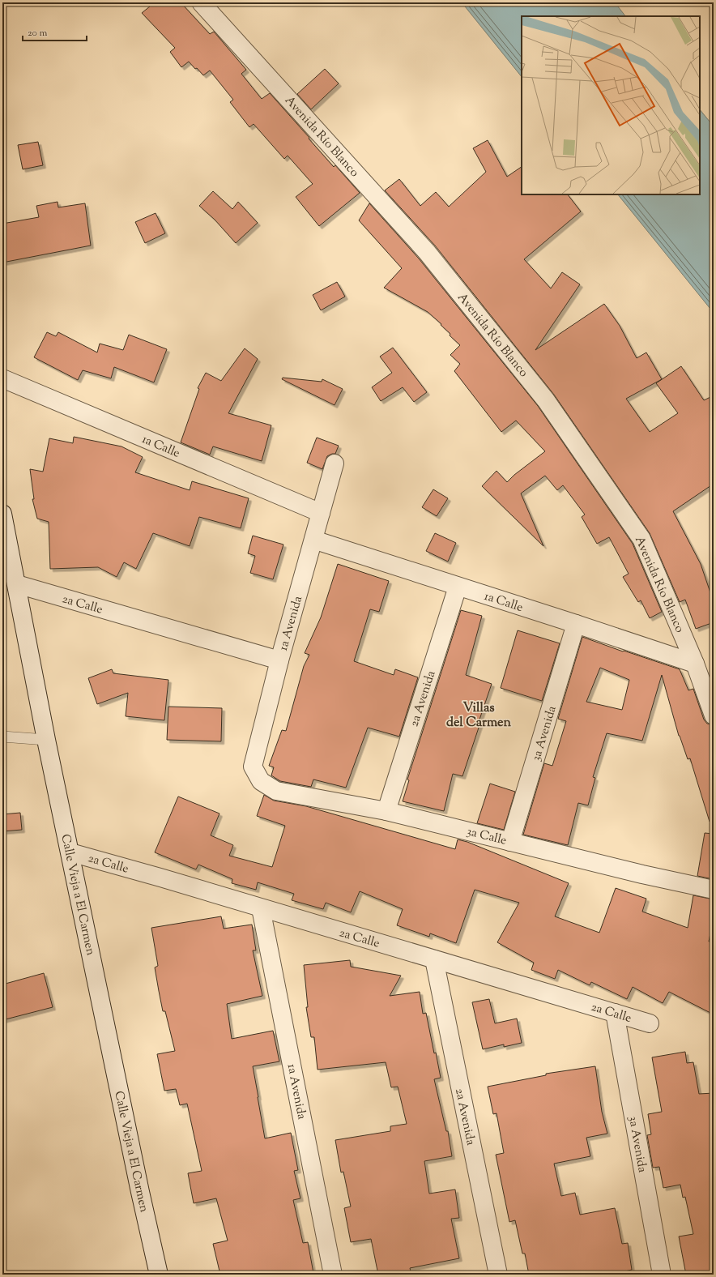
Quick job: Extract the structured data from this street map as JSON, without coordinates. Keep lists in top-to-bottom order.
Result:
{
  "streets": {
    "street": [
      "Avenida Río Blanco",
      "1a Calle",
      "2a Calle",
      "1a Avenida",
      "2a Avenida",
      "3a Avenida",
      "3a Calle",
      "Calle Vieja a El Carmen"
    ]
  },
  "crossings": [
    ["Avenida Río Blanco", "1a Calle"],
    ["1a Calle", "1a Avenida"],
    ["1a Calle", "2a Avenida"],
    ["1a Calle", "3a Avenida"],
    ["2a Calle", "1a Avenida"],
    ["2a Calle", "2a Avenida"],
    ["2a Calle", "3a Avenida"],
    ["2a Calle", "Calle Vieja a El Carmen"],
    ["1a Avenida", "3a Calle"],
    ["2a Avenida", "3a Calle"],
    ["3a Avenida", "3a Calle"]
  ],
  "districts": ["Villas del Carmen"],
  "scale_bar": "20 m"
}
